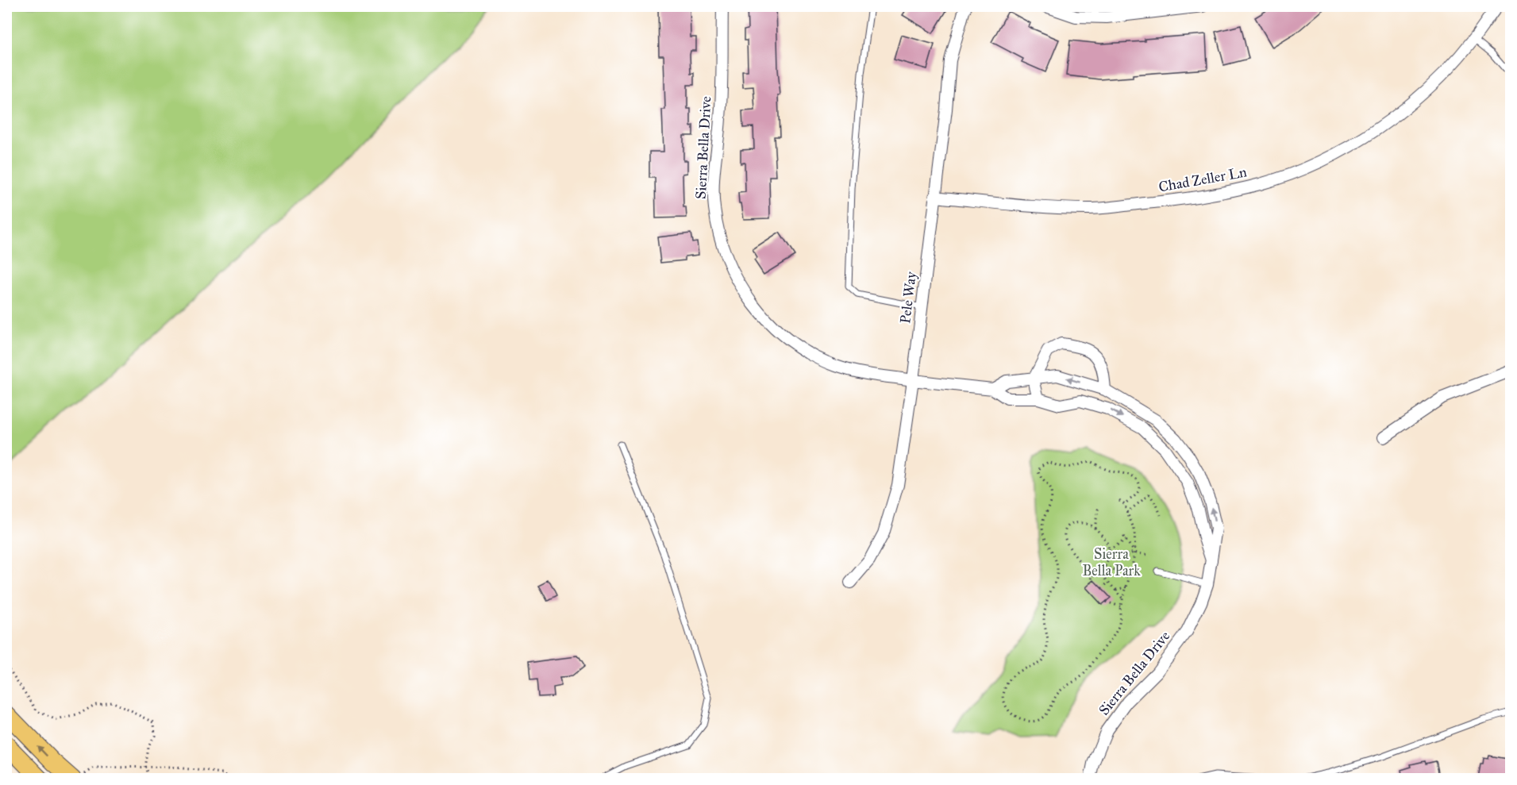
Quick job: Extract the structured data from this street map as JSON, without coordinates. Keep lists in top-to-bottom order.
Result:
{
  "streets": {
    "street": ["Sierra Bella Drive", "Chad Zeller Ln", "Pele Way"]
  },
  "crossings": [
    ["Sierra Bella Drive", "Pele Way"],
    ["Chad Zeller Ln", "Pele Way"]
  ],
  "parks": ["Sierra Bella Park"]
}
